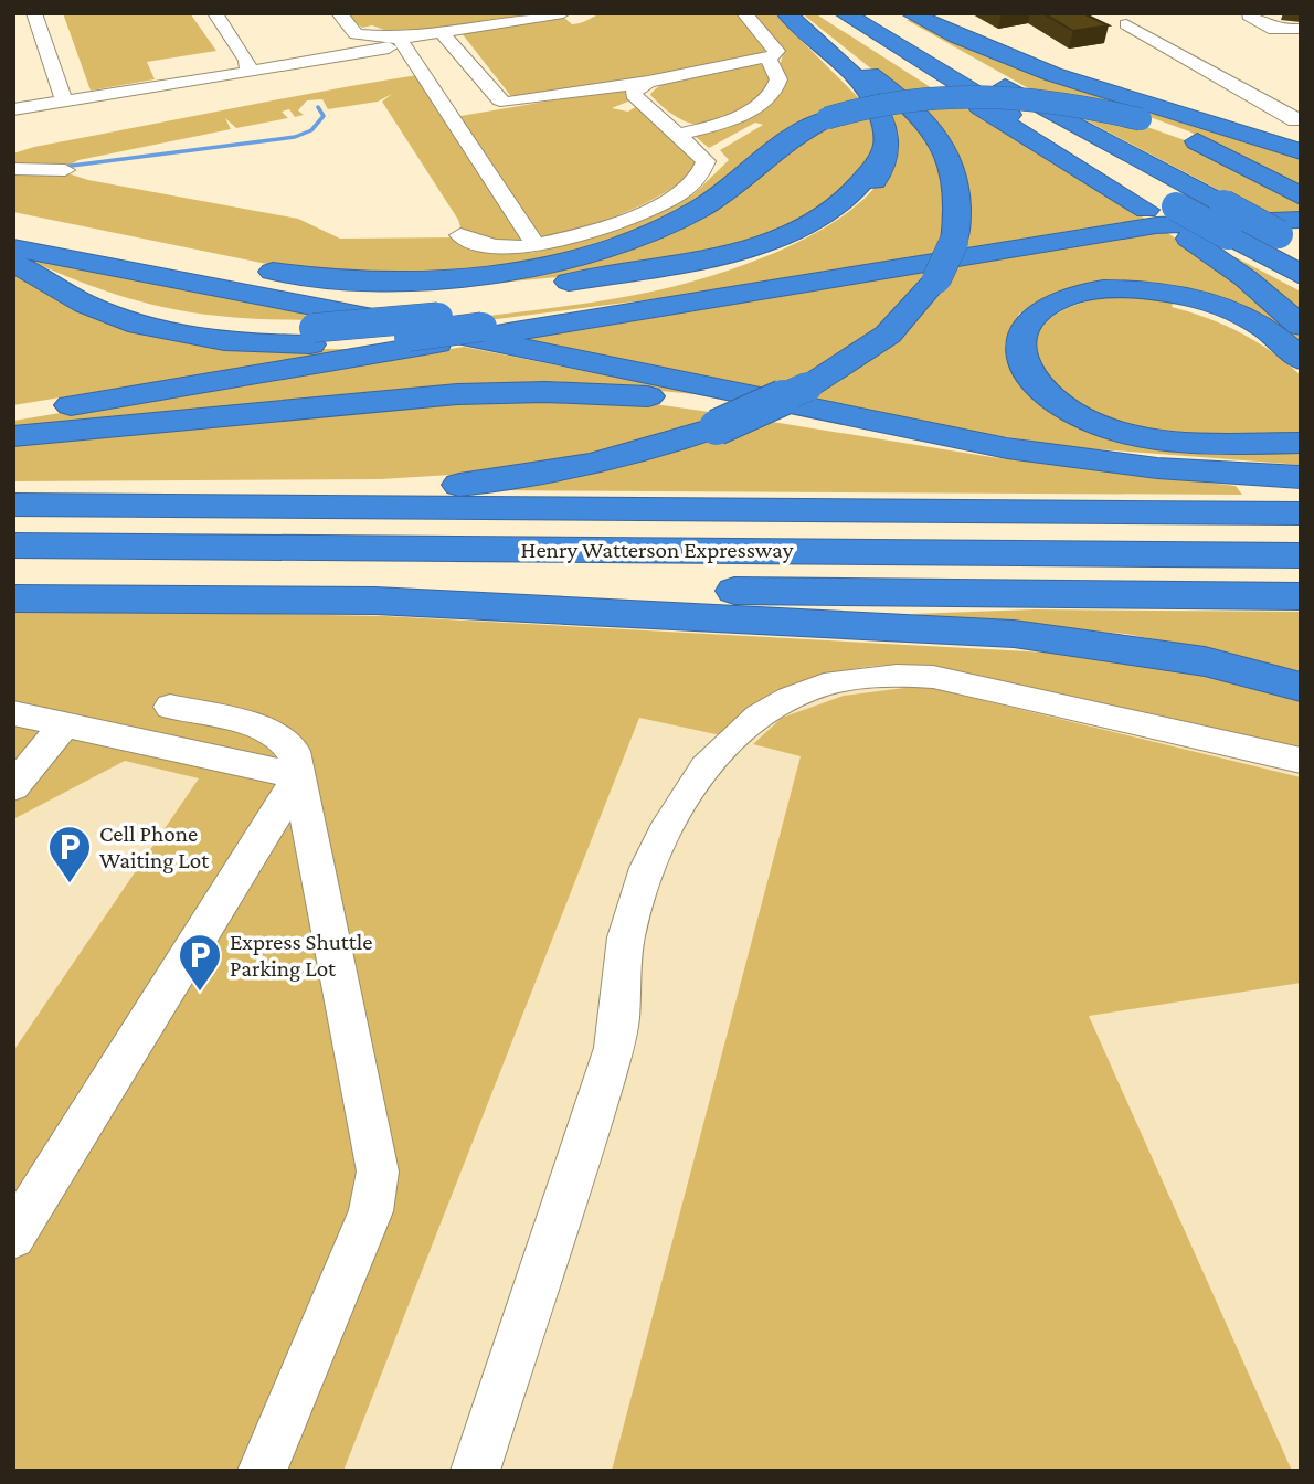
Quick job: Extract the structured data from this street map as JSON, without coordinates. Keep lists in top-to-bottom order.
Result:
{
  "streets": {
    "highway": ["Henry Watterson Expressway"]
  },
  "places": {
    "parking": ["Cell Phone Waiting Lot", "Express Shuttle Parking Lot"]
  }
}
